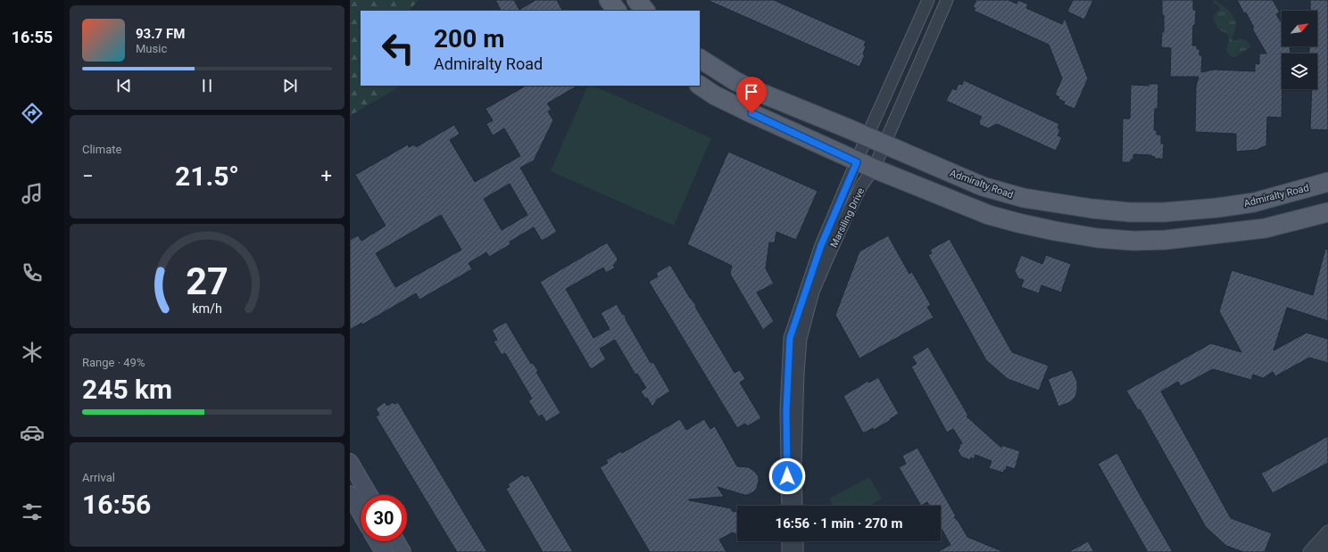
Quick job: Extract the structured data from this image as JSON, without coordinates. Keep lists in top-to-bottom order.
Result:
{
  "streets": {
    "main road": ["Admiralty Road"],
    "street": ["Marsiling Drive"]
  },
  "crossings": [
    ["Admiralty Road", "Marsiling Drive"]
  ],
  "north": "top right",
  "page": {
    "tabs": "16:55",
    "turn": ["200 m", "Admiralty Road"],
    "song": ["93.7 FM", "Music"],
    "tile": [
      "Climate",
      ["Range · 49%", "245 km"],
      ["Arrival", "16:56"]
    ],
    "heat": ["−", "21.5°", "+"],
    "limit": "30",
    "trip": "16:56 · 1 min · 270 m",
    "gauge": ["27", "km/h"]
  }
}
